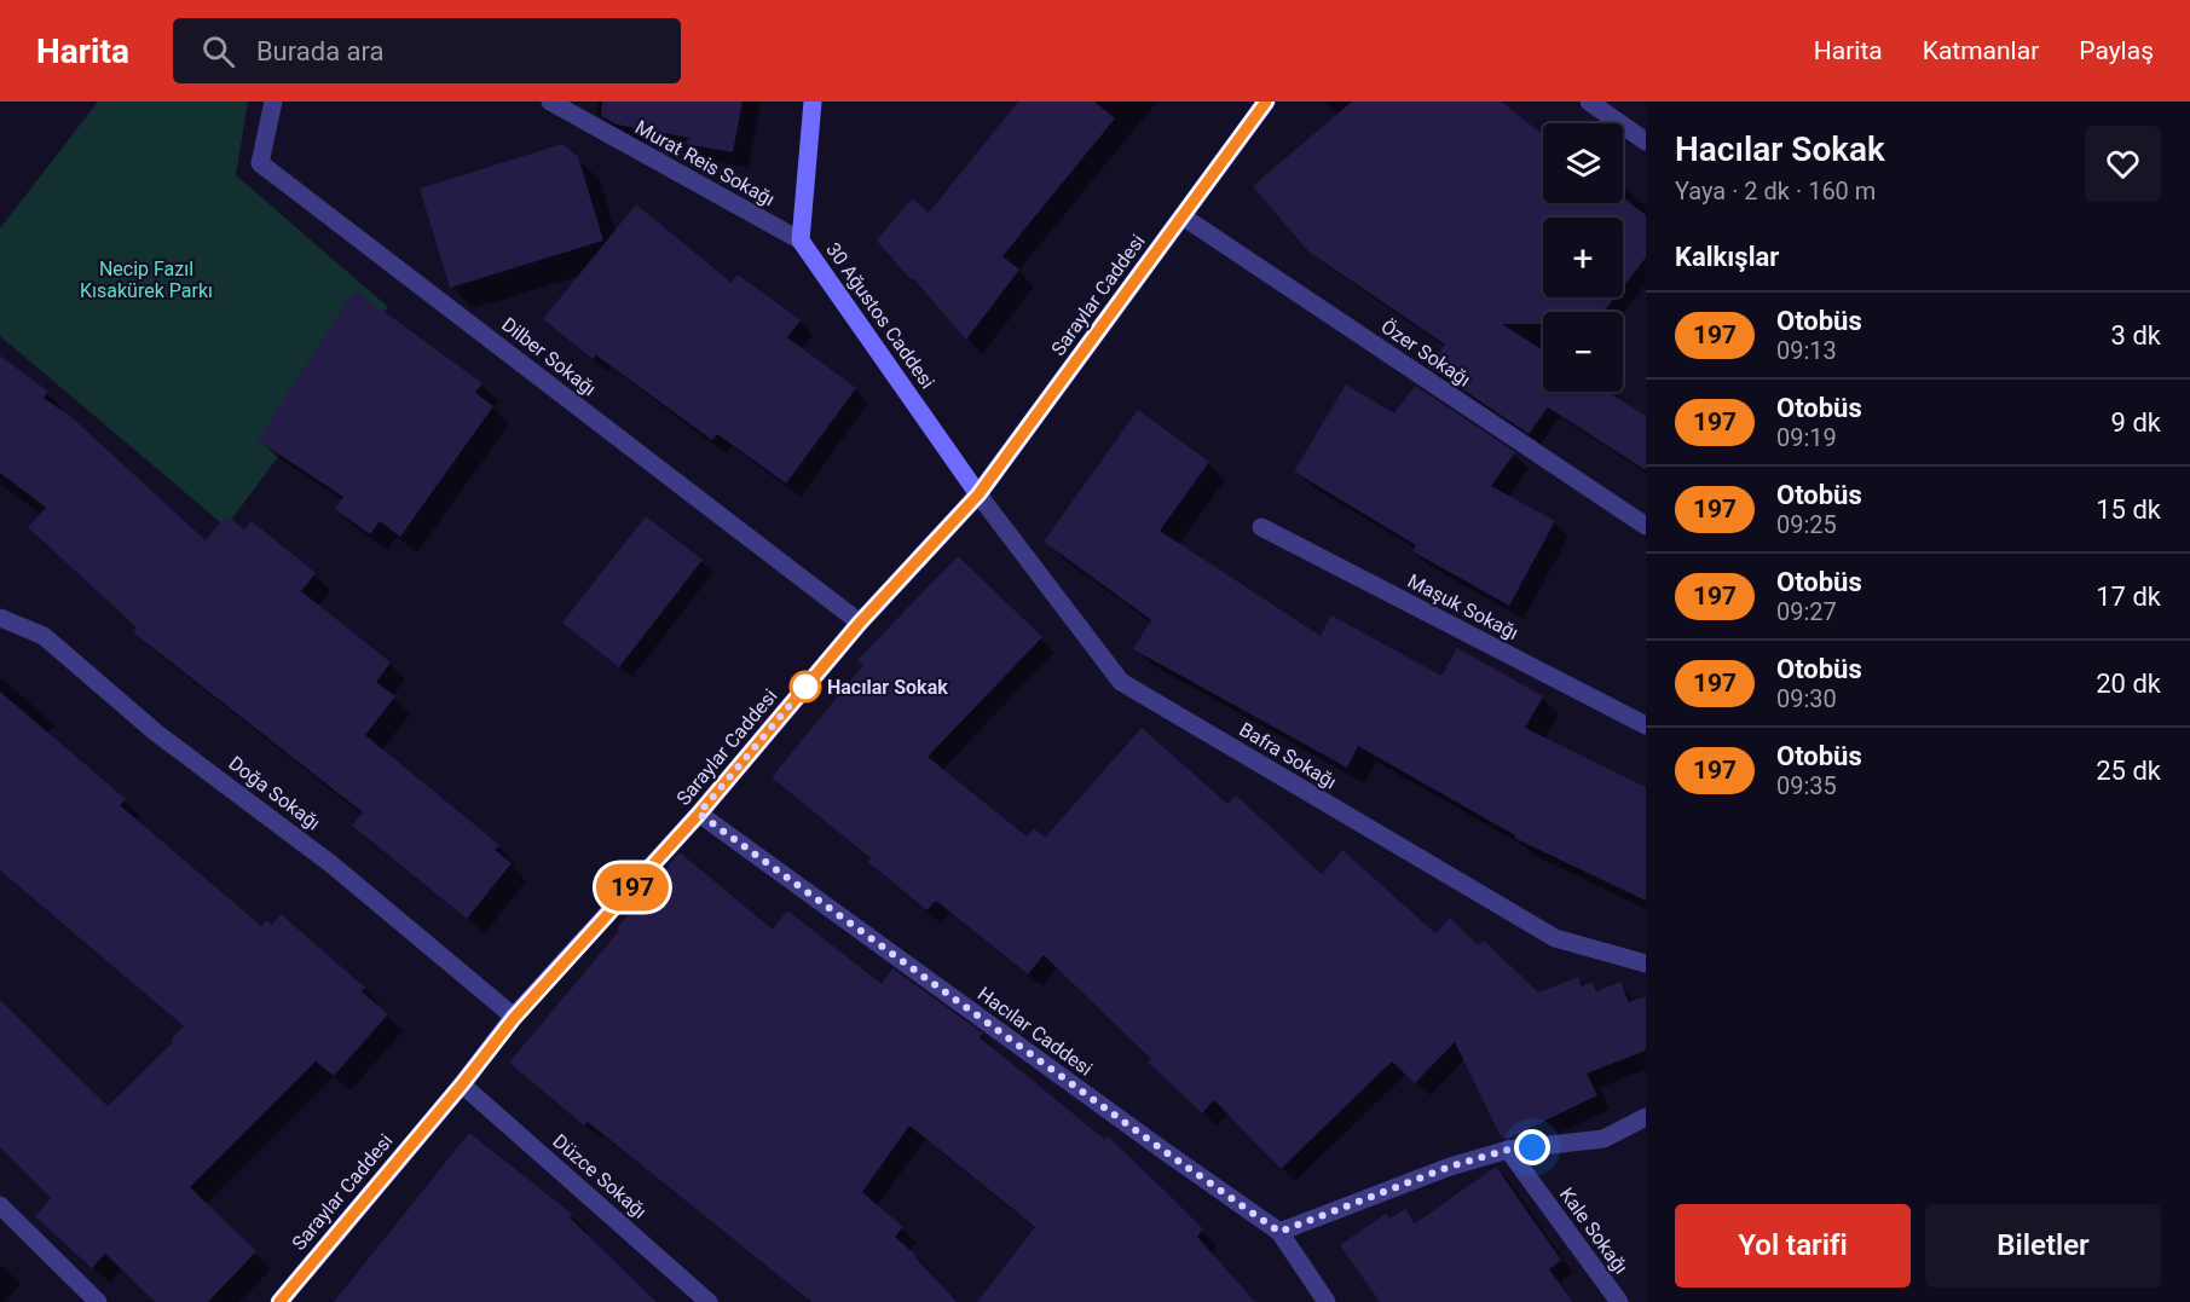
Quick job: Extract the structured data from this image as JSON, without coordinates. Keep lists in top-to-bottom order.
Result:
{
  "streets": {
    "street": [
      "Murat Reis Sokağı",
      "Saraylar Caddesi",
      "30 Ağustos Caddesi",
      "Özer Sokağı",
      "Dilber Sokağı",
      "Maşuk Sokağı",
      "Bafra Sokağı",
      "Doğa Sokağı",
      "Hacılar Caddesi",
      "Düzce Sokağı",
      "Kale Sokağı"
    ]
  },
  "crossings": [
    ["Murat Reis Sokağı", "30 Ağustos Caddesi"],
    ["Saraylar Caddesi", "30 Ağustos Caddesi"],
    ["Saraylar Caddesi", "Özer Sokağı"],
    ["Saraylar Caddesi", "Dilber Sokağı"],
    ["Saraylar Caddesi", "Bafra Sokağı"],
    ["Saraylar Caddesi", "Doğa Sokağı"],
    ["Saraylar Caddesi", "Hacılar Caddesi"],
    ["Saraylar Caddesi", "Düzce Sokağı"],
    ["30 Ağustos Caddesi", "Bafra Sokağı"]
  ],
  "parks": ["Necip Fazıl Kısakürek Parkı"],
  "places": ["Hacılar Sokak"],
  "lines": ["bus line 197"],
  "page": {
    "header": "Harita",
    "search": "Burada ara",
    "nav": ["Harita", "Katmanlar", "Paylaş"],
    "on_map": "197",
    "heading": [
      ["Hacılar Sokak", "Yaya · 2 dk · 160 m"],
      "Kalkışlar"
    ],
    "map_buttons": ["+", "−"],
    "list": [
      {
        "mark": "197",
        "name": "Otobüs",
        "note": "09:13",
        "value": "3 dk"
      },
      {
        "mark": "197",
        "name": "Otobüs",
        "note": "09:19",
        "value": "9 dk"
      },
      {
        "mark": "197",
        "name": "Otobüs",
        "note": "09:25",
        "value": "15 dk"
      },
      {
        "mark": "197",
        "name": "Otobüs",
        "note": "09:27",
        "value": "17 dk"
      },
      {
        "mark": "197",
        "name": "Otobüs",
        "note": "09:30",
        "value": "20 dk"
      },
      {
        "mark": "197",
        "name": "Otobüs",
        "note": "09:35",
        "value": "25 dk"
      }
    ],
    "buttons": ["Yol tarifi", "Biletler"]
  }
}
